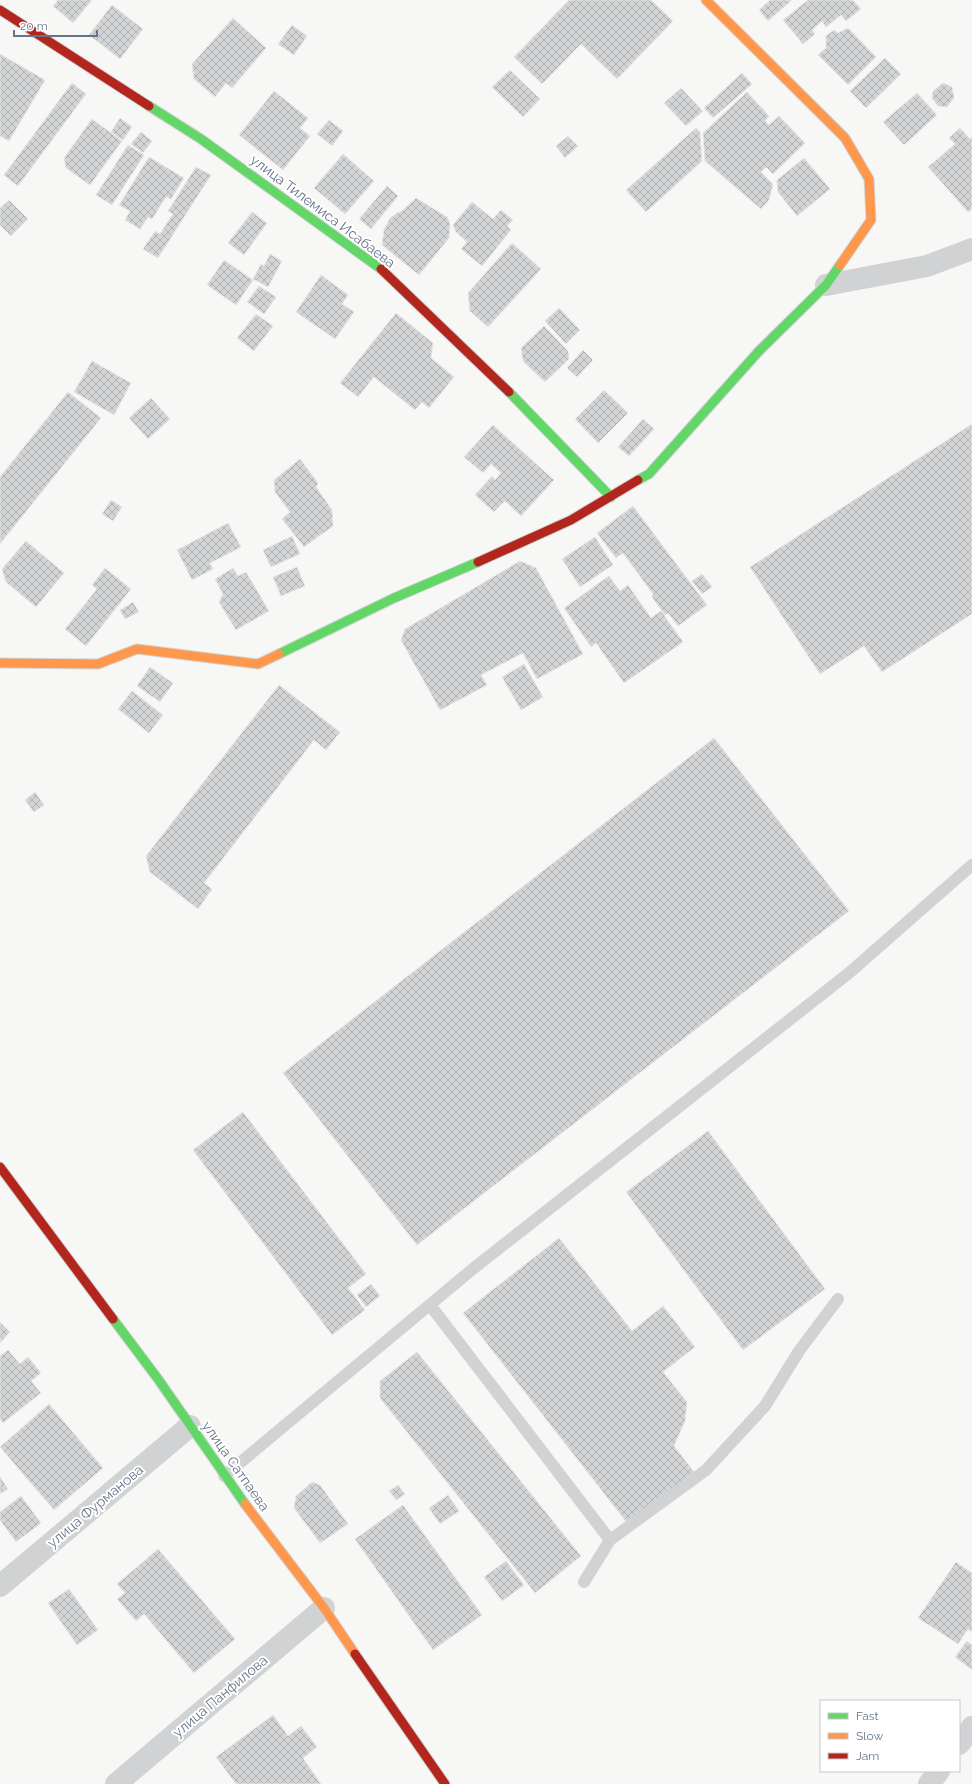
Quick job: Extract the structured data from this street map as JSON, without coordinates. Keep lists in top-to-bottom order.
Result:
{
  "streets": {
    "street": [
      "улица Тилемиса Исабаева",
      "улица Сатпаева",
      "улица Фурманова",
      "улица Панфилова"
    ]
  },
  "crossings": [
    ["улица Сатпаева", "улица Фурманова"],
    ["улица Сатпаева", "улица Панфилова"]
  ],
  "legend": ["Fast", "Slow", "Jam"],
  "scale_bar": "20 m"
}
